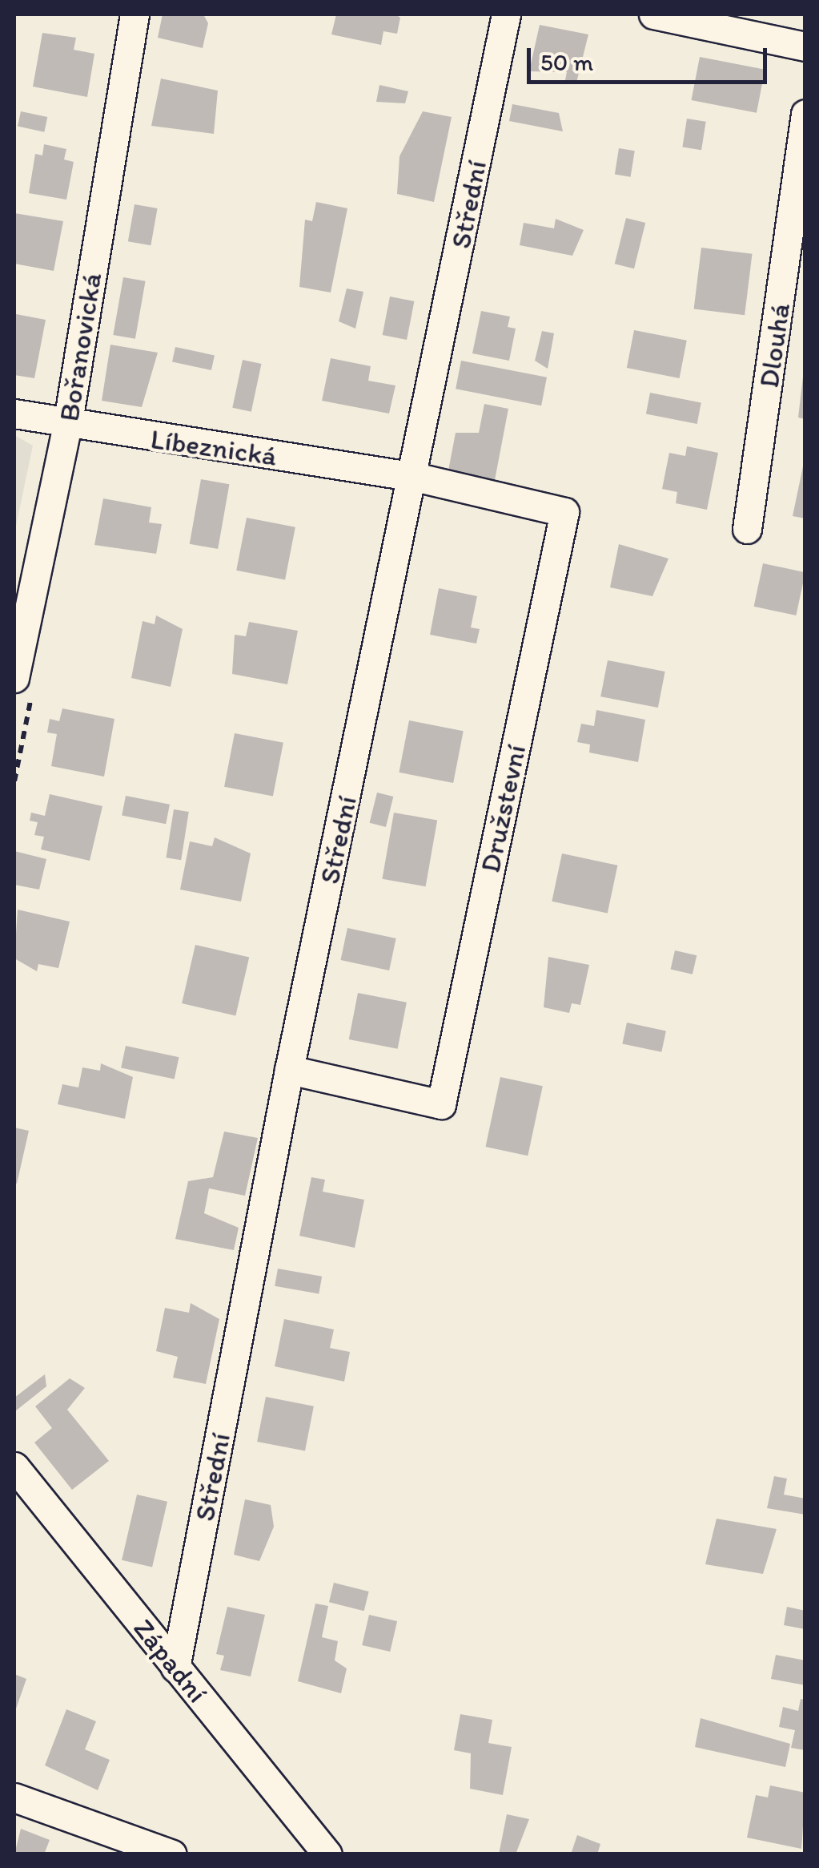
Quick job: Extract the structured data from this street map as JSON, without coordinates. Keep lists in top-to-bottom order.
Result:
{
  "streets": {
    "street": [
      "Střední",
      "Dlouhá",
      "Bořanovická",
      "Líbeznická",
      "Družstevní",
      "Západní"
    ]
  },
  "crossings": [
    ["Střední", "Líbeznická"],
    ["Střední", "Družstevní"],
    ["Střední", "Západní"],
    ["Bořanovická", "Líbeznická"],
    ["Líbeznická", "Družstevní"]
  ],
  "scale_bar": "50 m"
}
